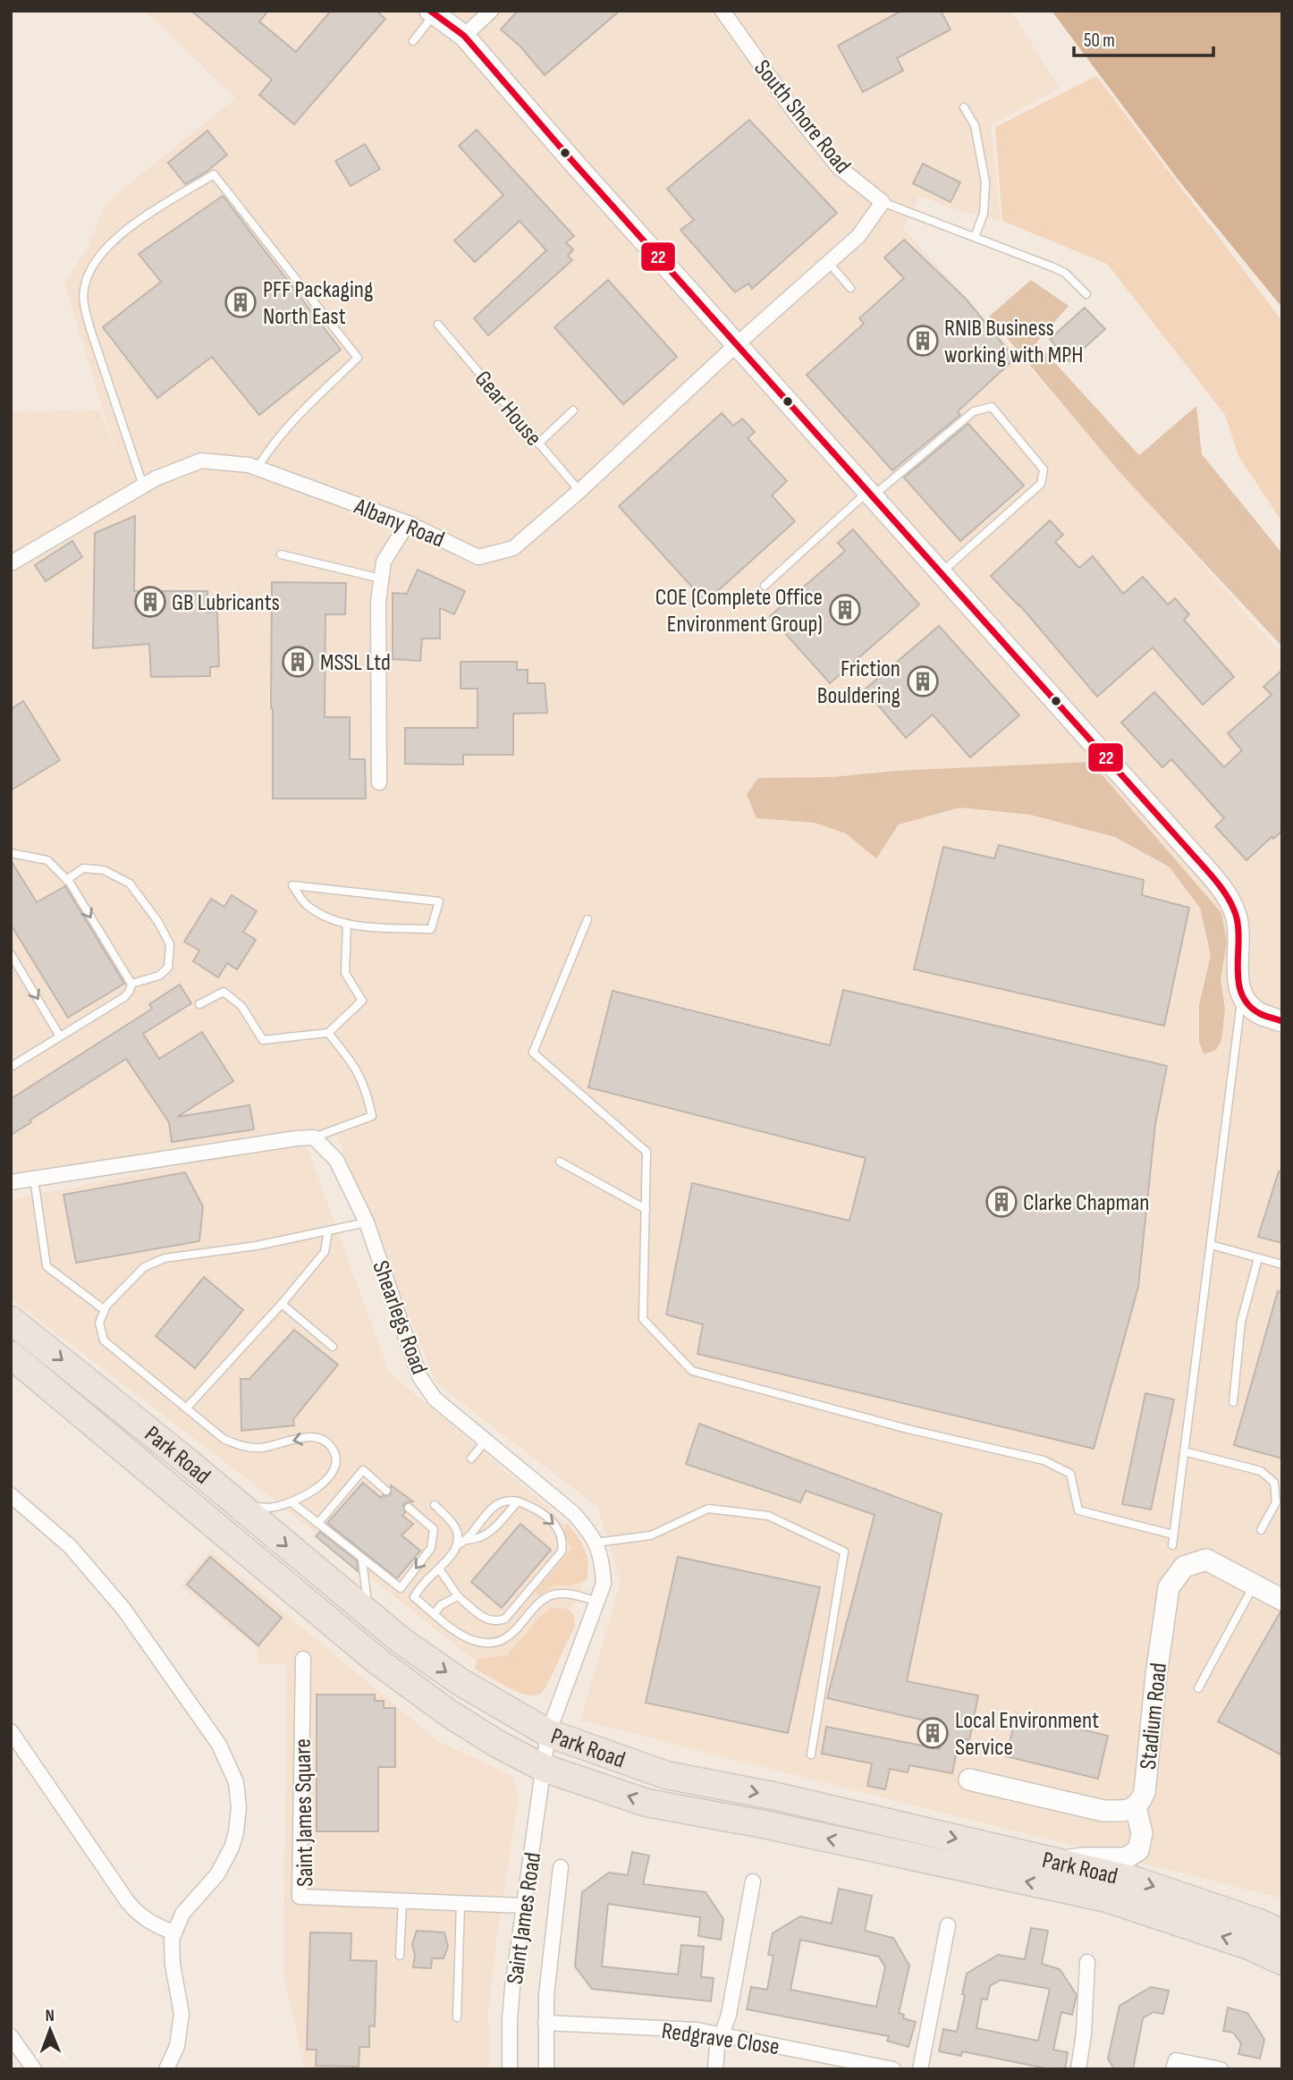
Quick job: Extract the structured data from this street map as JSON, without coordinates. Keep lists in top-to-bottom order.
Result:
{
  "streets": {
    "highway": ["Park Road"],
    "street": [
      "South Shore Road",
      "Albany Road",
      "Shearlegs Road",
      "Stadium Road",
      "Saint James Square",
      "Saint James Road",
      "Redgrave Close"
    ],
    "lane": ["Gear House"]
  },
  "crossings": [
    ["Gear House", "Albany Road"],
    ["Shearlegs Road", "Park Road"],
    ["Shearlegs Road", "Saint James Road"],
    ["Park Road", "Saint James Road"],
    ["Saint James Square", "Saint James Road"]
  ],
  "places": {
    "building": [
      "PFF Packaging North East",
      "RNIB Business working with MPH",
      "GB Lubricants",
      "COE (Complete Office Environment Group)",
      "MSSL Ltd",
      "Friction Bouldering",
      "Clarke Chapman",
      "Local Environment Service"
    ]
  },
  "lines": ["transit line 22"],
  "scale_bar": "50 m",
  "north": "top"
}
